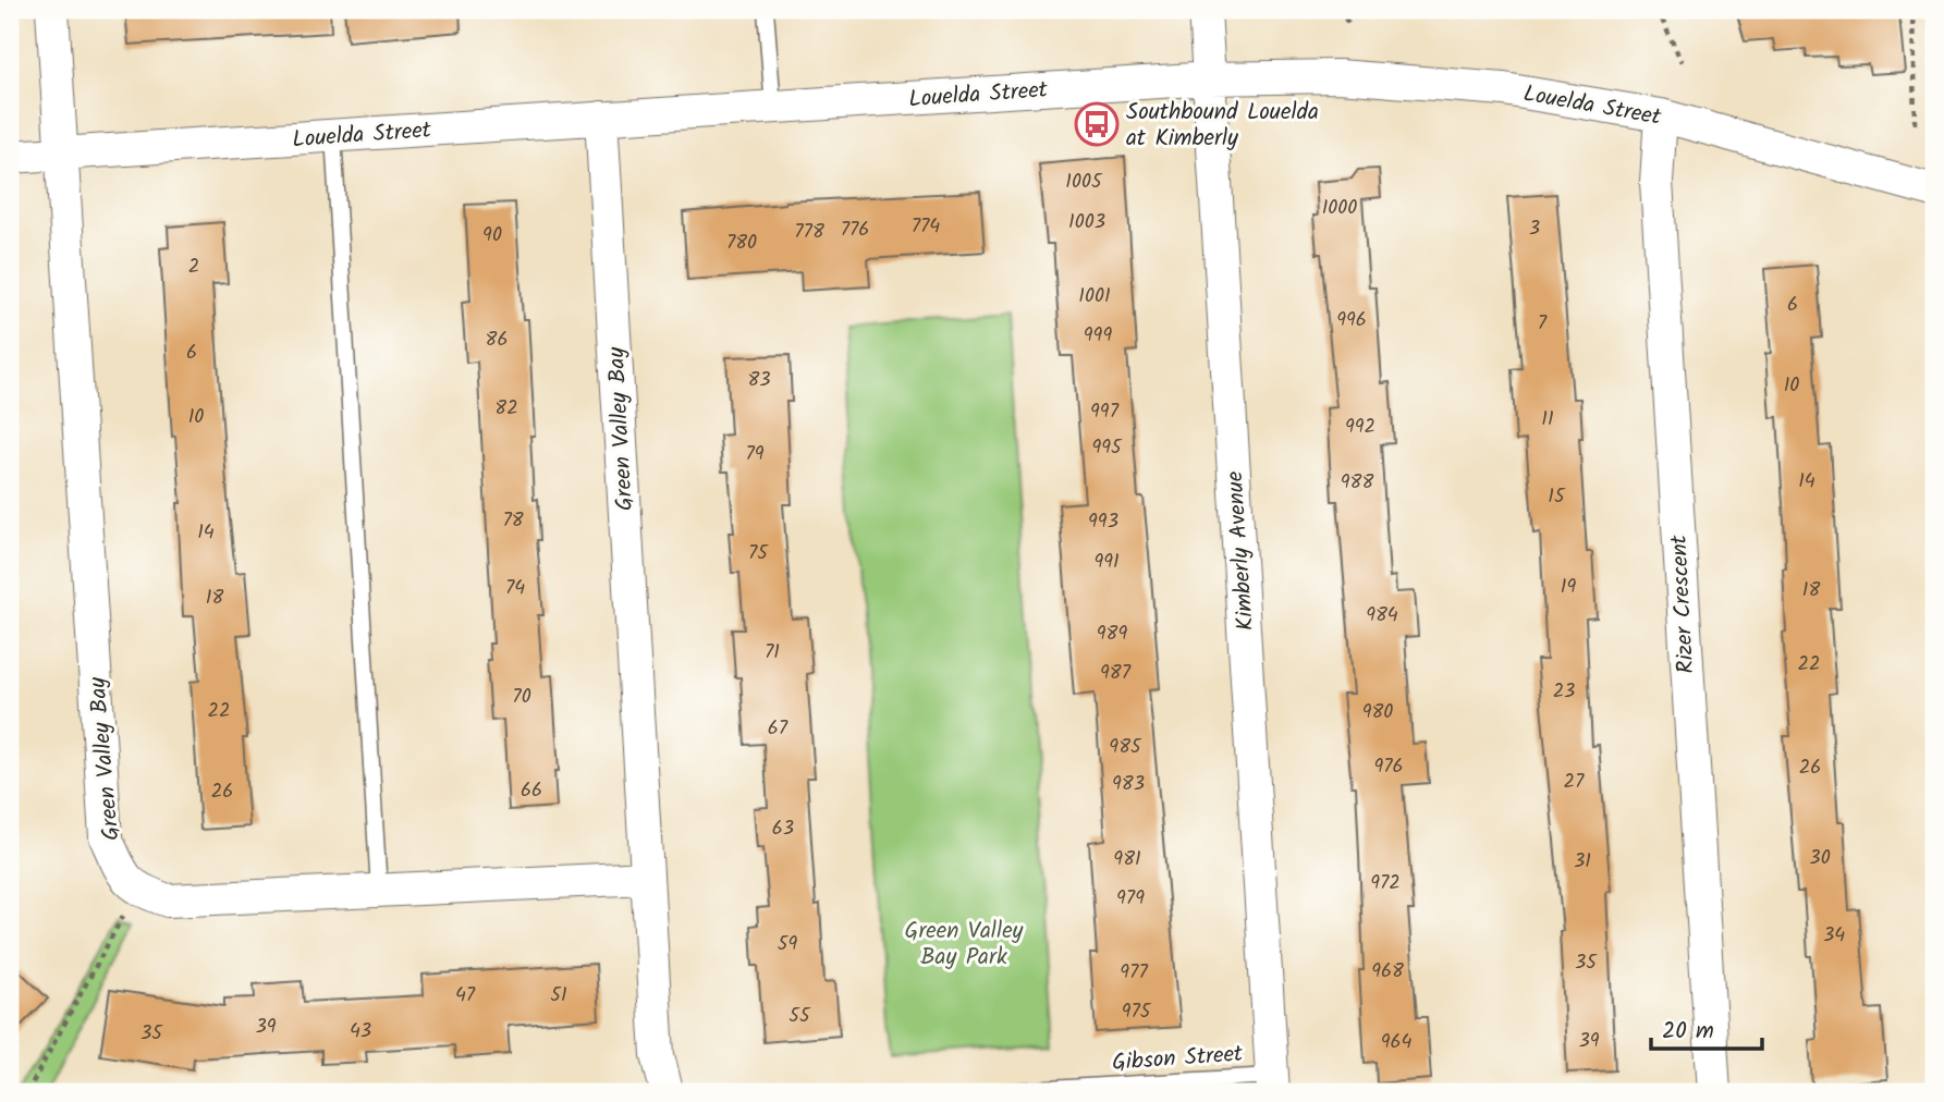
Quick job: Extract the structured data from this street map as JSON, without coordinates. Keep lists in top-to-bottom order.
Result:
{
  "streets": {
    "street": [
      "Louelda Street",
      "Green Valley Bay",
      "Kimberly Avenue",
      "Rizer Crescent"
    ],
    "lane": ["Gibson Street"]
  },
  "crossings": [
    ["Louelda Street", "Green Valley Bay"],
    ["Louelda Street", "Kimberly Avenue"],
    ["Louelda Street", "Rizer Crescent"],
    ["Kimberly Avenue", "Gibson Street"]
  ],
  "parks": ["Green Valley Bay Park"],
  "places": {
    "bus stop": ["Southbound Louelda at Kimberly"]
  },
  "house_numbers": [
    "1005",
    "1000",
    "1003",
    "774",
    "3",
    "776",
    "778",
    "90",
    "780",
    "2",
    "1001",
    "6",
    "996",
    "7",
    "999",
    "86",
    "6",
    "83",
    "10",
    "82",
    "997",
    "10",
    "11",
    "992",
    "995",
    "79",
    "14",
    "988",
    "15",
    "78",
    "993",
    "14",
    "75",
    "991",
    "19",
    "74",
    "18",
    "18",
    "984",
    "989",
    "71",
    "22",
    "987",
    "23",
    "70",
    "22",
    "980",
    "67",
    "985",
    "976",
    "26",
    "27",
    "983",
    "66",
    "26",
    "63",
    "30",
    "981",
    "31",
    "972",
    "979",
    "34",
    "59",
    "35",
    "968",
    "977",
    "47",
    "51",
    "975",
    "55",
    "39",
    "43",
    "35",
    "39",
    "964"
  ],
  "scale_bar": "20 m"
}
